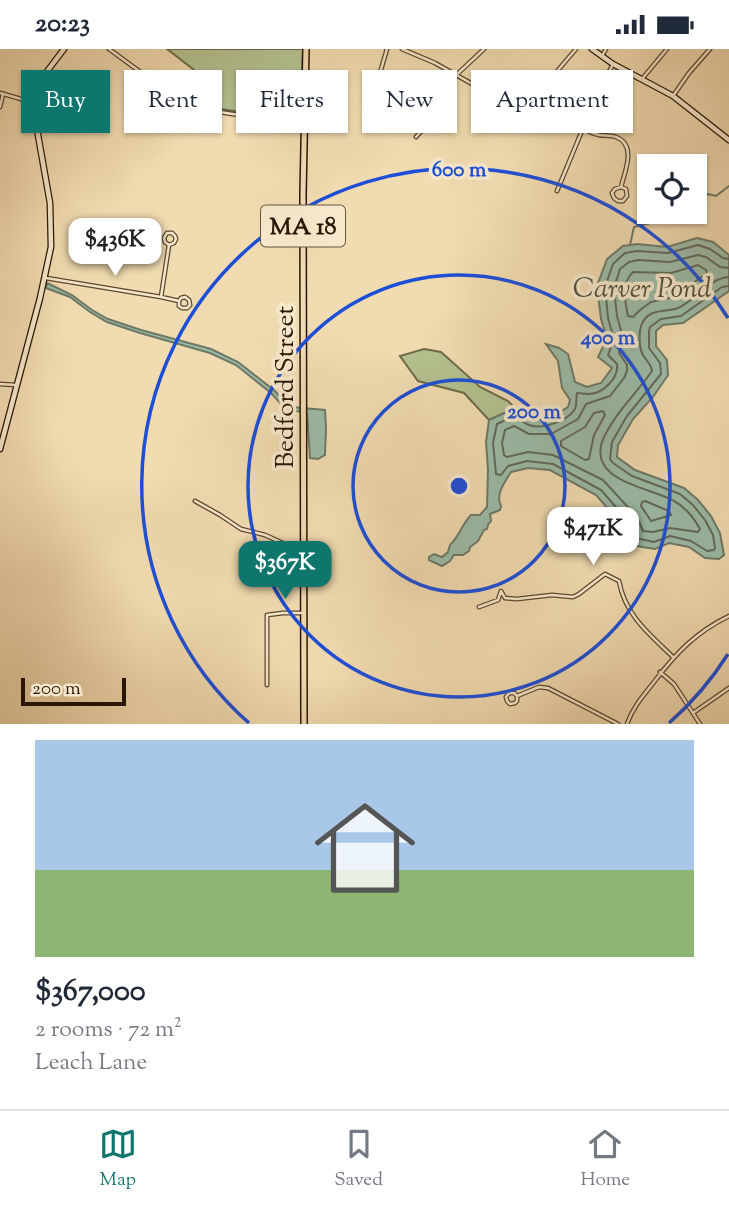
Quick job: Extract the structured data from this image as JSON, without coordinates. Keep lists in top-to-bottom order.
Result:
{
  "streets": {
    "main road": ["MA 18", "Bedford Street"]
  },
  "water": ["Carver Pond"],
  "scale_bar": "200 m",
  "page": {
    "status": "20:23",
    "chip": [
      "Buy",
      "Rent",
      "Filters",
      "New",
      "Apartment"
    ],
    "price": ["$436K", "$471K", "$367K"],
    "scale": "200 m",
    "list": [
      {
        "name": "$367,000",
        "note": "2 rooms · 72 m² · Leach Lane"
      }
    ],
    "tabs": ["Map", "Saved", "Home"]
  },
  "rings": ["600 m", "400 m", "200 m"]
}
